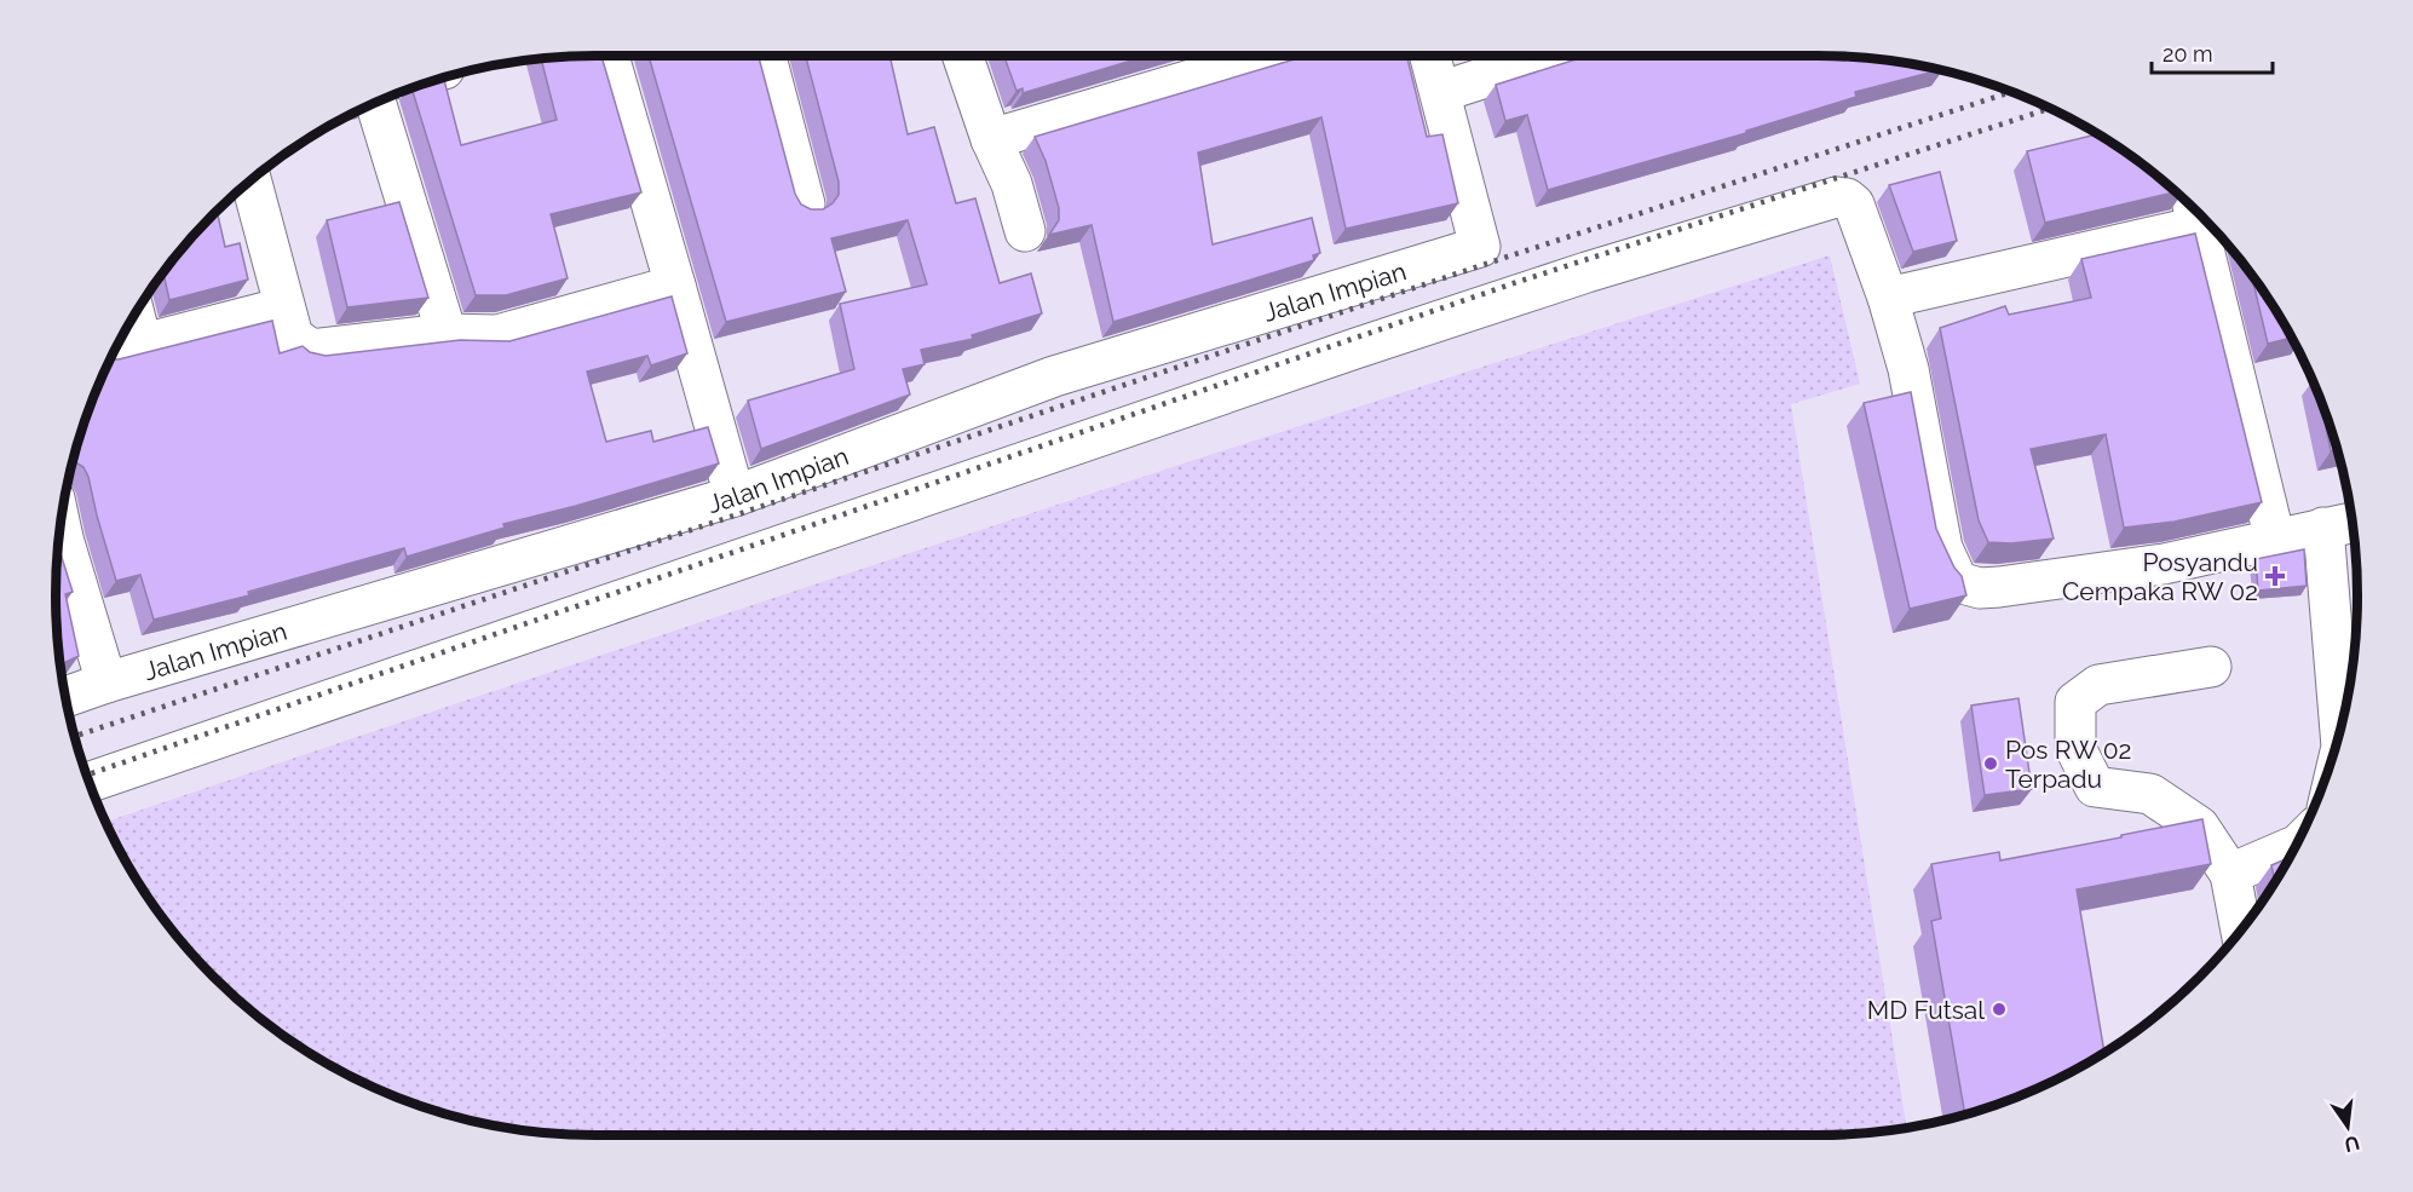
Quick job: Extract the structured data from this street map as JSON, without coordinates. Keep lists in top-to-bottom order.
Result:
{
  "streets": {
    "street": ["Jalan Impian"]
  },
  "places": {
    "health": ["Posyandu Cempaka RW 02"],
    "other": ["Pos RW 02 Terpadu", "MD Futsal"]
  },
  "scale_bar": "20 m",
  "north": "bottom"
}
